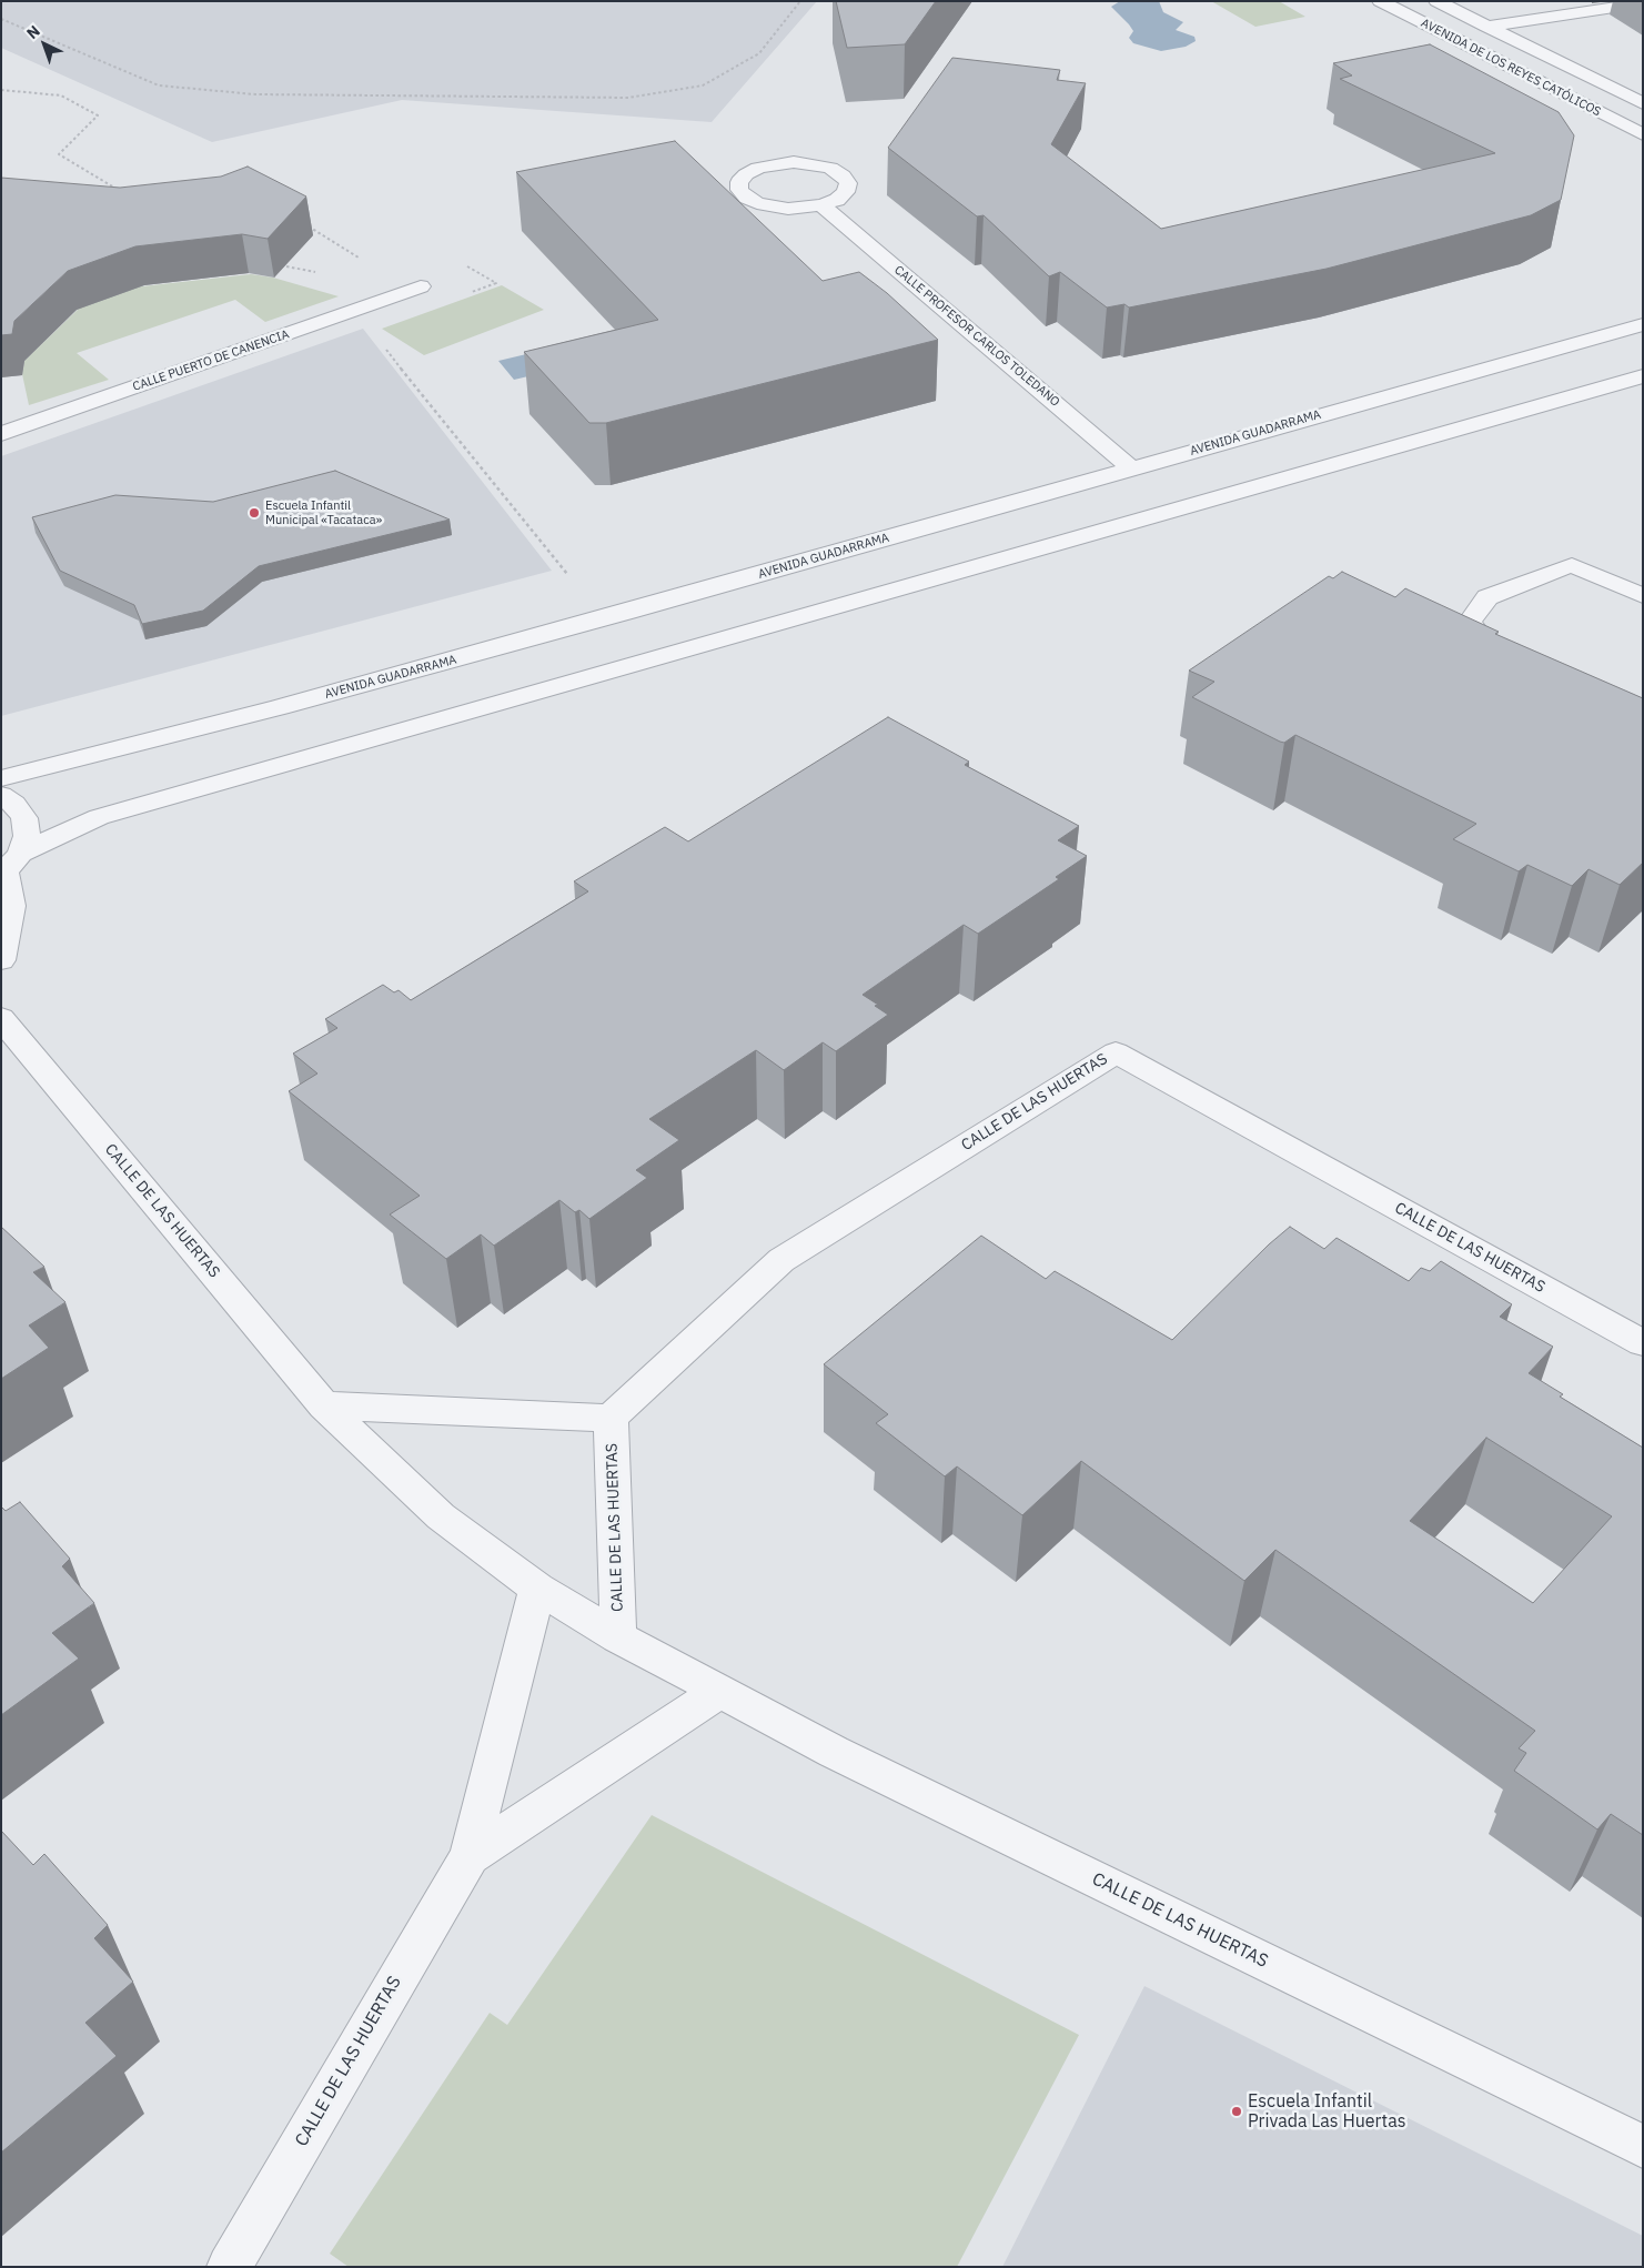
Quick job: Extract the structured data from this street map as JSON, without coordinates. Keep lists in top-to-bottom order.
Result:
{
  "streets": {
    "street": [
      "AVENIDA DE LOS REYES CATÓLICOS",
      "CALLE PROFESOR CARLOS TOLEDANO",
      "CALLE PUERTO DE CANENCIA",
      "AVENIDA GUADARRAMA",
      "CALLE DE LAS HUERTAS"
    ]
  },
  "crossings": [
    ["CALLE PROFESOR CARLOS TOLEDANO", "AVENIDA GUADARRAMA"]
  ],
  "places": ["Escuela Infantil Municipal «Tacataca»", "Escuela Infantil Privada Las Huertas"],
  "north": "top left"
}
